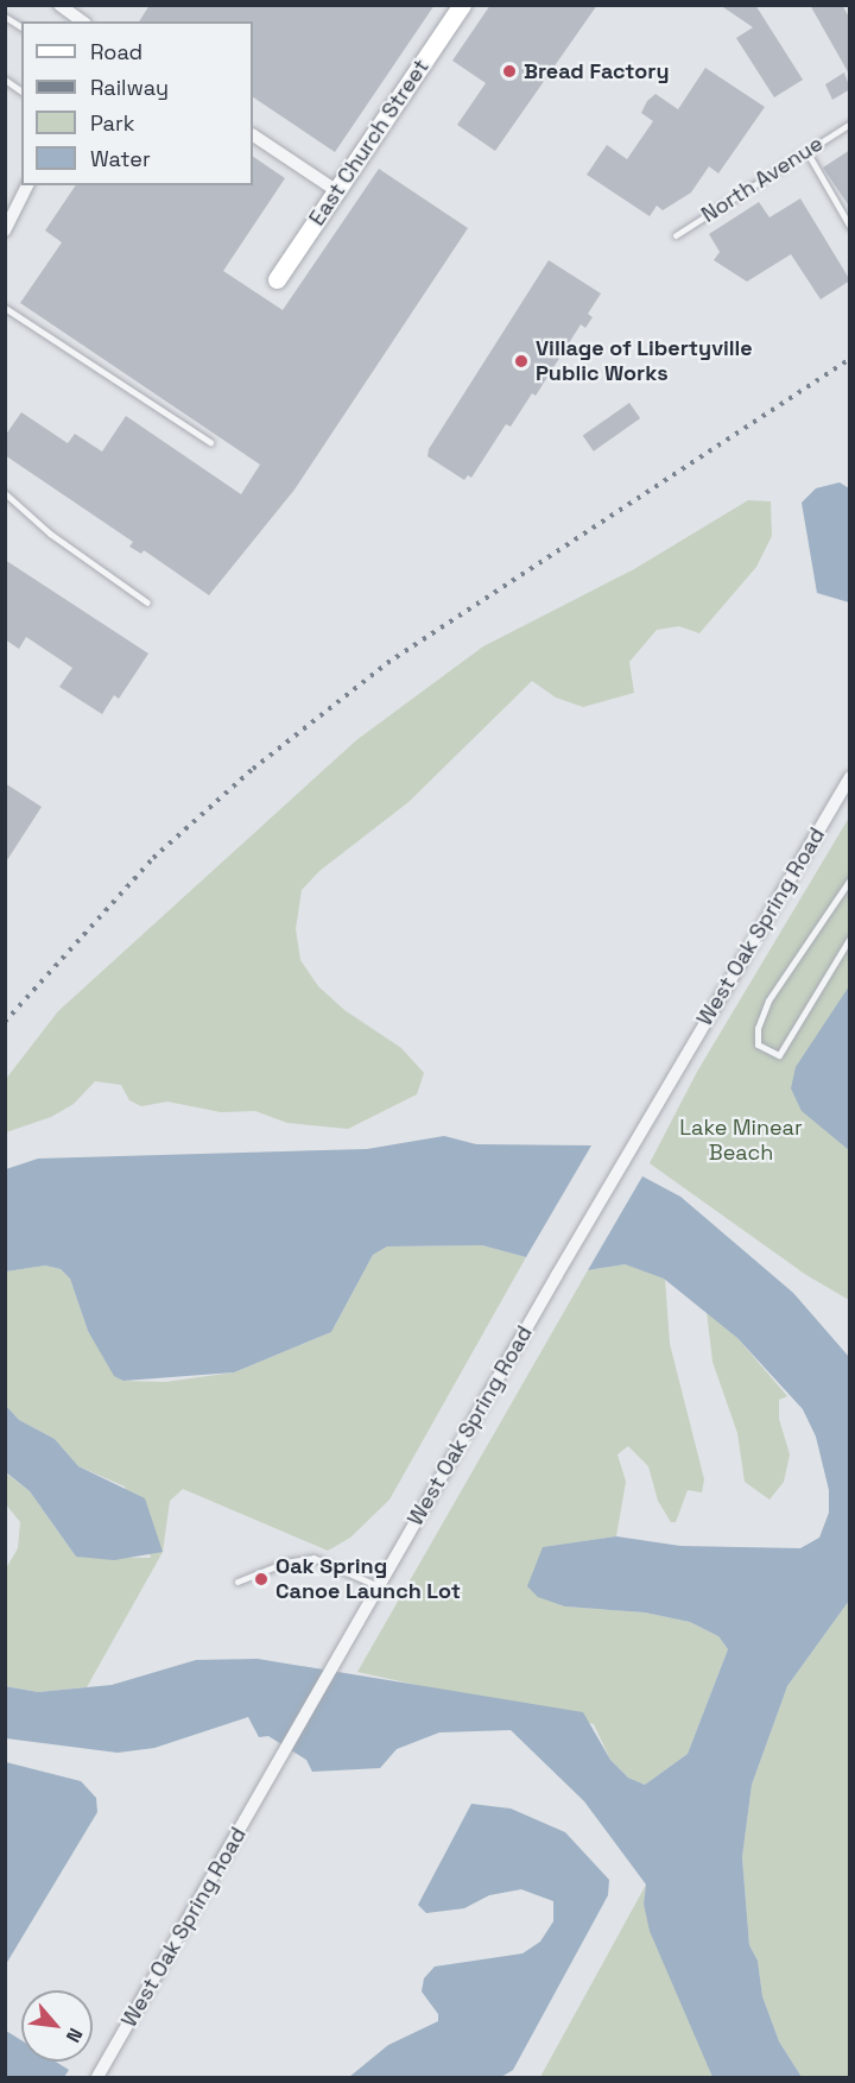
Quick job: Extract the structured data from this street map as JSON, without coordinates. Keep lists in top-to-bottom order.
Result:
{
  "streets": {
    "street": ["East Church Street", "West Oak Spring Road"],
    "lane": ["North Avenue"]
  },
  "parks": ["Lake Minear Beach"],
  "places": ["Bread Factory", "Village of Libertyville Public Works", "Oak Spring Canoe Launch Lot"],
  "legend": [
    "Road",
    "Railway",
    "Park",
    "Water"
  ],
  "north": "bottom right"
}
